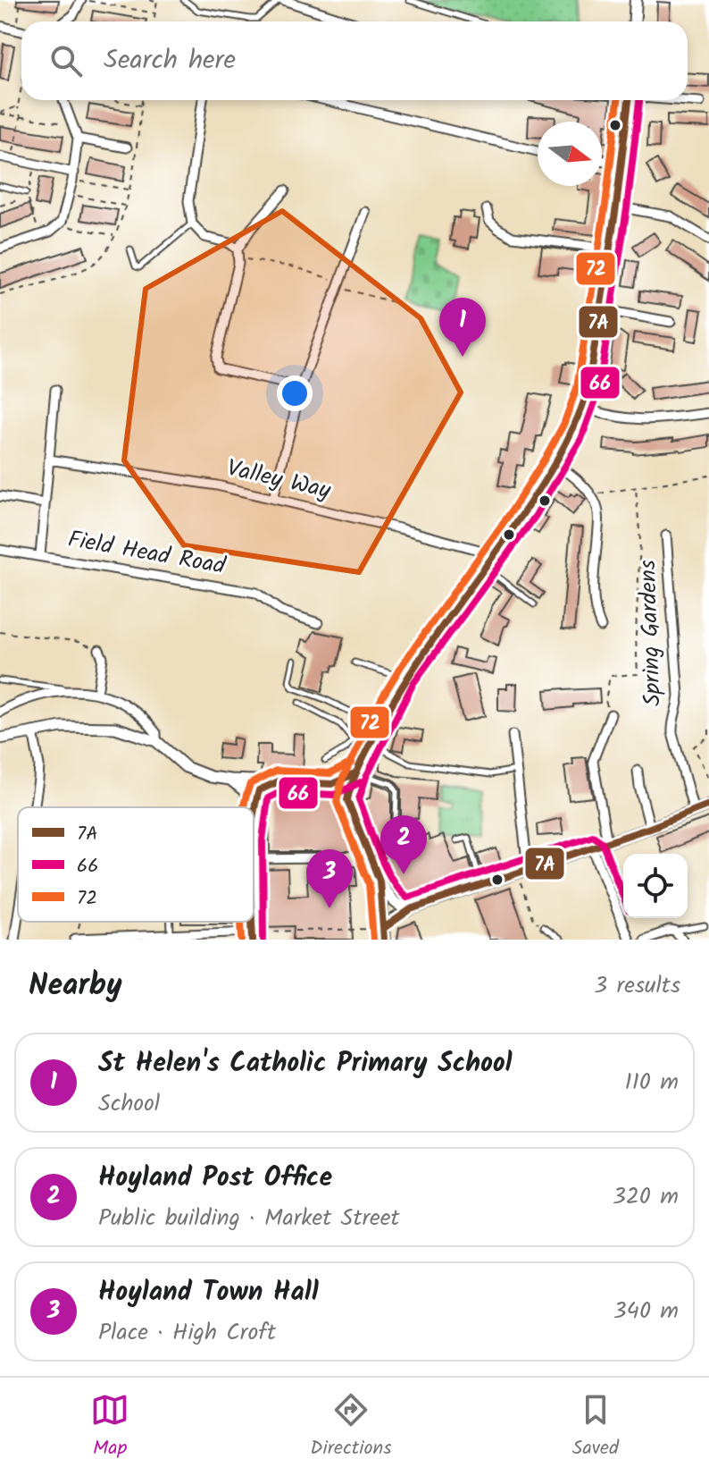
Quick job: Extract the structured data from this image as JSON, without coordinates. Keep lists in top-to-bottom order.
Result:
{
  "streets": {
    "street": ["Valley Way", "Field Head Road", "Spring Gardens"]
  },
  "lines": ["transit line 7A", "transit line 66", "transit line 72"],
  "legend": ["7A", "66", "72"],
  "north": "right",
  "page": {
    "search": "Search here",
    "pins": ["1", "2", "3"],
    "heading": ["Nearby", "3 results"],
    "list": [
      {
        "mark": "1",
        "name": "St Helen's Catholic Primary School",
        "note": "School",
        "value": "110 m"
      },
      {
        "mark": "2",
        "name": "Hoyland Post Office",
        "note": "Public building · Market Street",
        "value": "320 m"
      },
      {
        "mark": "3",
        "name": "Hoyland Town Hall",
        "note": "Place · High Croft",
        "value": "340 m"
      }
    ],
    "nav": ["Map", "Directions", "Saved"]
  }
}
